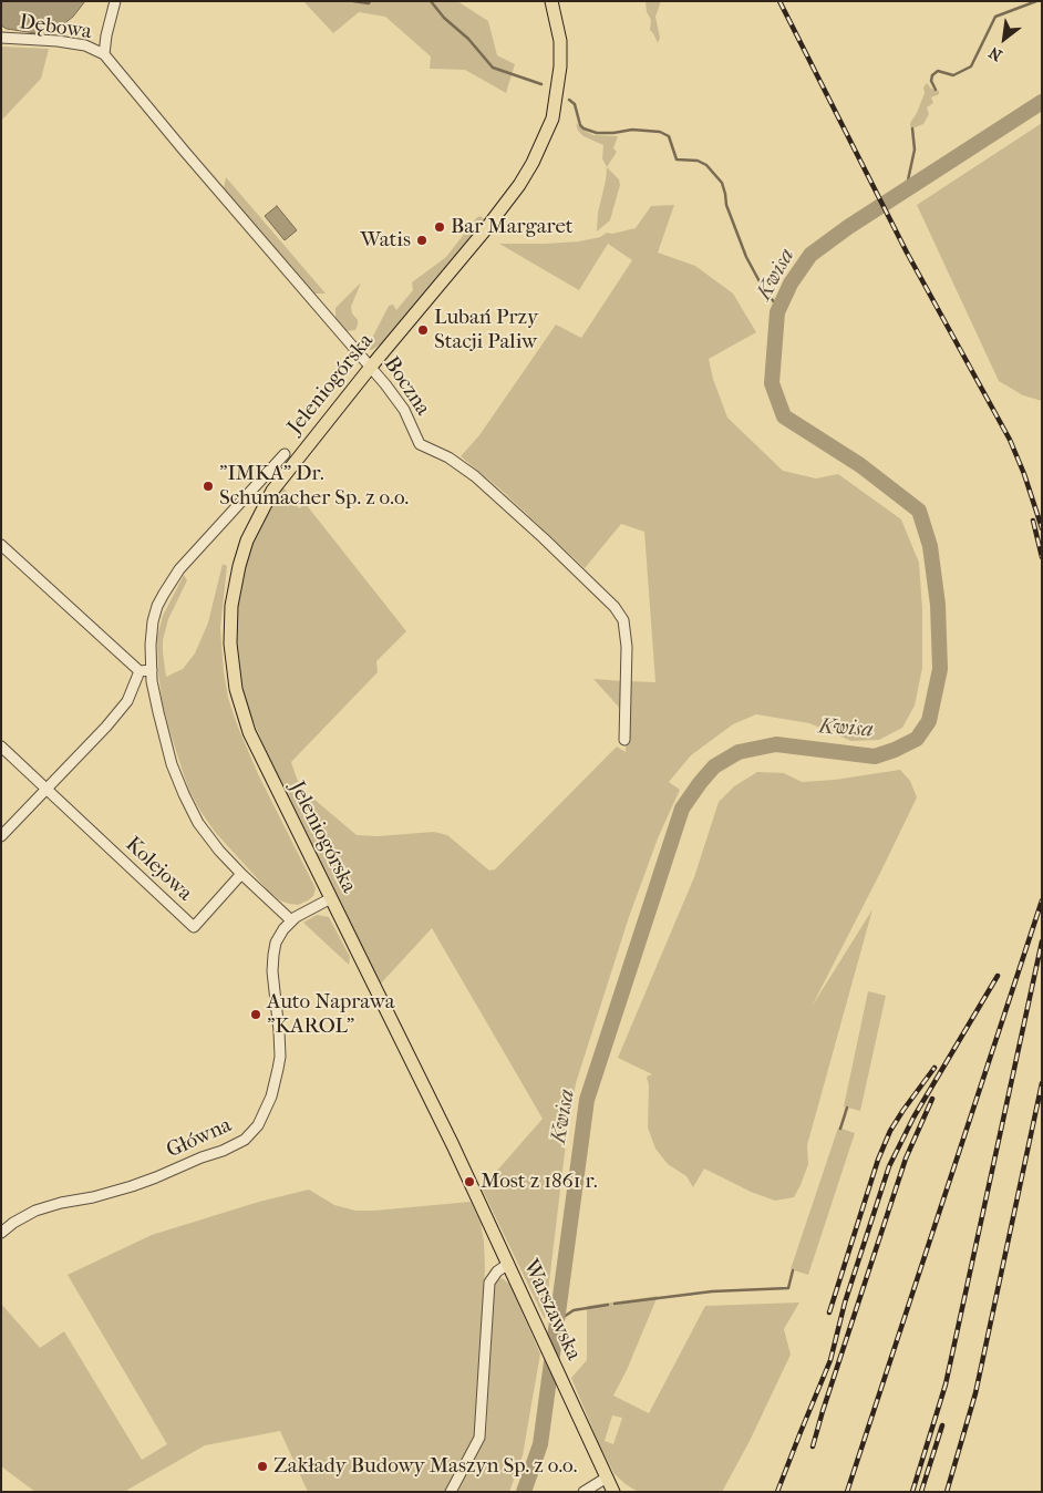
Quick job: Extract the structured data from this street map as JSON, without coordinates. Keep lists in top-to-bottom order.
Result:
{
  "streets": {
    "main road": ["Jeleniogórska", "Warszawska"],
    "street": [
      "Dębowa",
      "Boczna",
      "Kolejowa",
      "Główna"
    ]
  },
  "crossings": [
    ["Dębowa", "Boczna"],
    ["Jeleniogórska", "Boczna"],
    ["Jeleniogórska", "Kolejowa"],
    ["Jeleniogórska", "Główna"],
    ["Jeleniogórska", "Warszawska"]
  ],
  "water": ["Kwisa"],
  "places": [
    "Bar Margaret",
    "Watis",
    "Lubań Przy Stacji Paliw",
    "\"IMKA\" Dr. Schumacher Sp. z o.o.",
    "Auto Naprawa \"KAROL\"",
    "Most z 1861 r.",
    "Zakłady Budowy Maszyn Sp. z o.o."
  ],
  "north": "bottom left"
}
